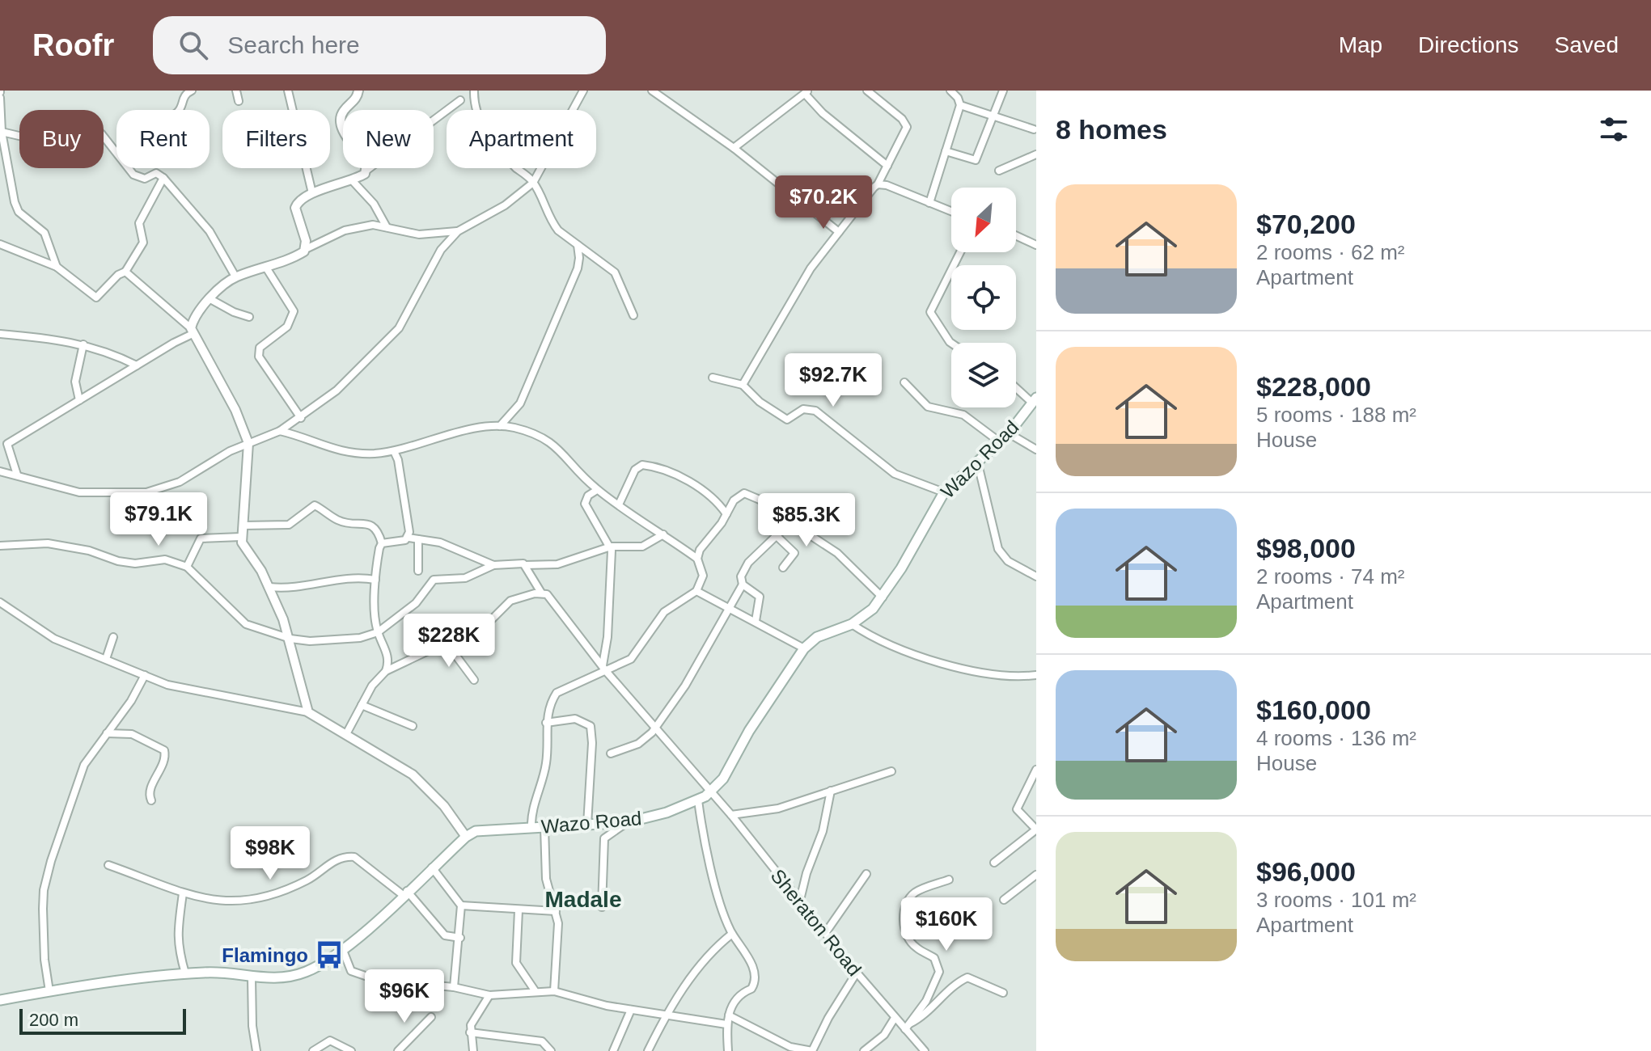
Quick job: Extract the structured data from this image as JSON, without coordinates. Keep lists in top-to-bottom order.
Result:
{
  "streets": {
    "main road": ["Wazo Road"],
    "street": ["Sheraton Road"]
  },
  "crossings": [
    ["Wazo Road", "Sheraton Road"]
  ],
  "districts": ["Madale"],
  "places": {
    "bus stop": ["Flamingo"]
  },
  "scale_bar": "200 m",
  "north": "bottom left",
  "page": {
    "header": "Roofr",
    "search": "Search here",
    "nav": ["Map", "Directions", "Saved"],
    "heading": "8 homes",
    "chip": [
      "Buy",
      "Rent",
      "Filters",
      "New",
      "Apartment"
    ],
    "list": [
      {
        "name": "$70,200",
        "note": "2 rooms · 62 m² · Apartment"
      },
      {
        "name": "$228,000",
        "note": "5 rooms · 188 m² · House"
      },
      {
        "name": "$98,000",
        "note": "2 rooms · 74 m² · Apartment"
      },
      {
        "name": "$160,000",
        "note": "4 rooms · 136 m² · House"
      },
      {
        "name": "$96,000",
        "note": "3 rooms · 101 m² · Apartment"
      }
    ],
    "price": [
      "$70.2K",
      "$92.7K",
      "$79.1K",
      "$85.3K",
      "$228K",
      "$98K",
      "$160K",
      "$96K"
    ],
    "scale": "200 m"
  }
}
